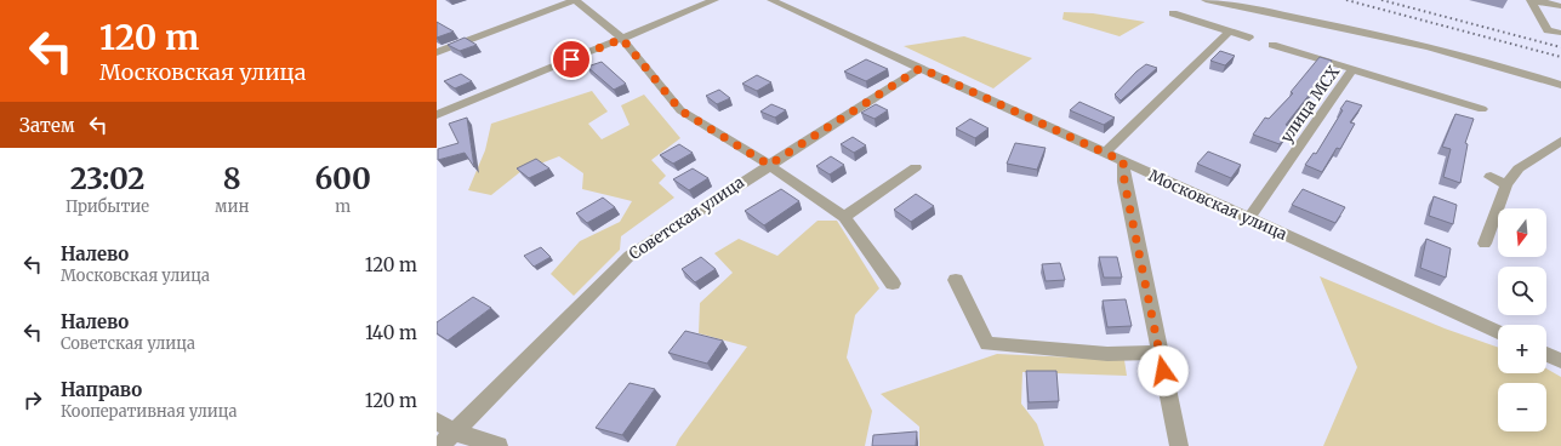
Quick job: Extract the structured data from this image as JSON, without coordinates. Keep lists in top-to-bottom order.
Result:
{
  "streets": {
    "street": ["улица МСХ", "Московская улица", "Советская улица"]
  },
  "crossings": [
    ["улица МСХ", "Московская улица"],
    ["Московская улица", "Советская улица"]
  ],
  "north": "bottom",
  "page": {
    "turn": ["120 m", "Московская улица"],
    "then": "Затем",
    "eta": [
      "23:02",
      "Прибытие",
      "8",
      "мин",
      "600",
      "m"
    ],
    "map_buttons": ["+", "−"],
    "list": [
      {
        "name": "Налево",
        "note": "Московская улица",
        "value": "120 m"
      },
      {
        "name": "Налево",
        "note": "Советская улица",
        "value": "140 m"
      },
      {
        "name": "Направо",
        "note": "Кооперативная улица",
        "value": "120 m"
      }
    ]
  }
}
